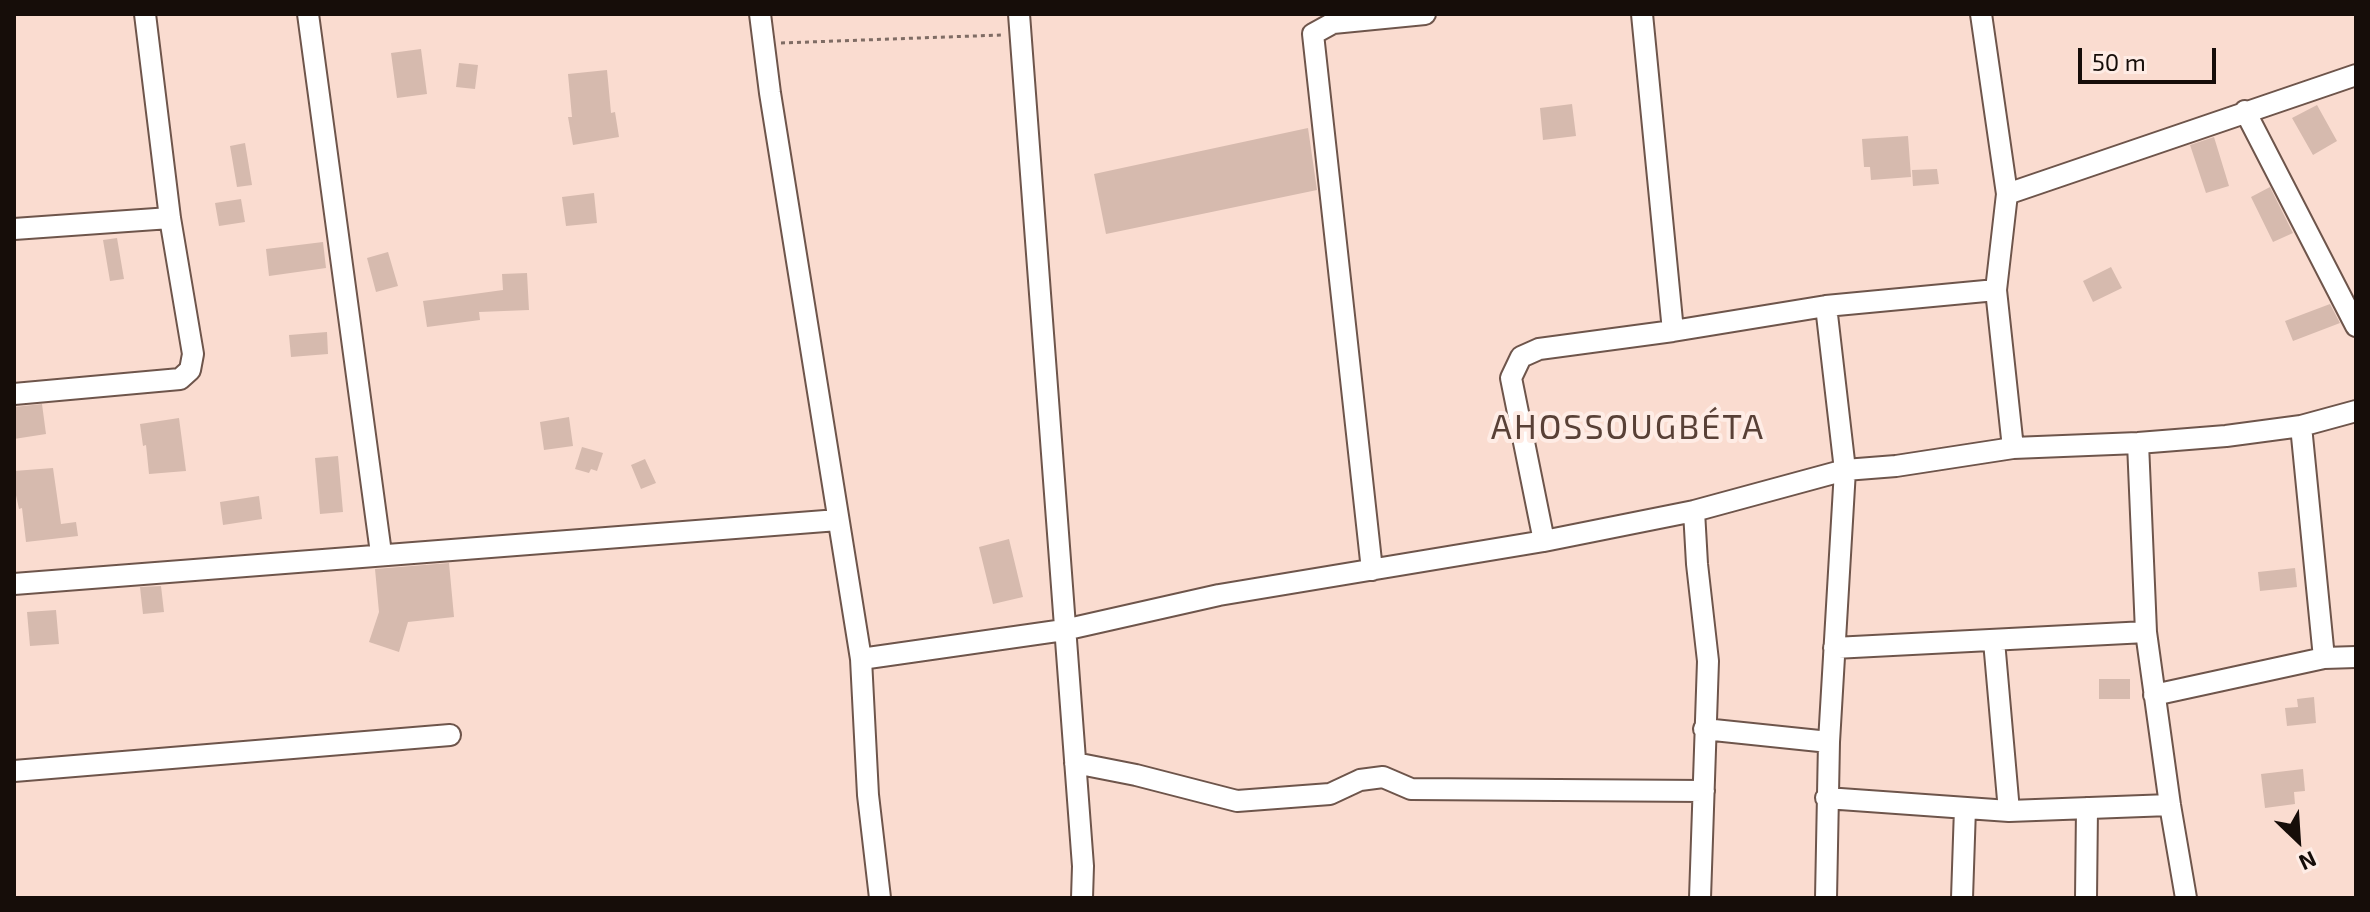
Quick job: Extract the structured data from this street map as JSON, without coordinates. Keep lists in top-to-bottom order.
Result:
{
  "districts": ["AHOSSOUGBÉTA"],
  "scale_bar": "50 m",
  "north": "bottom right"
}
